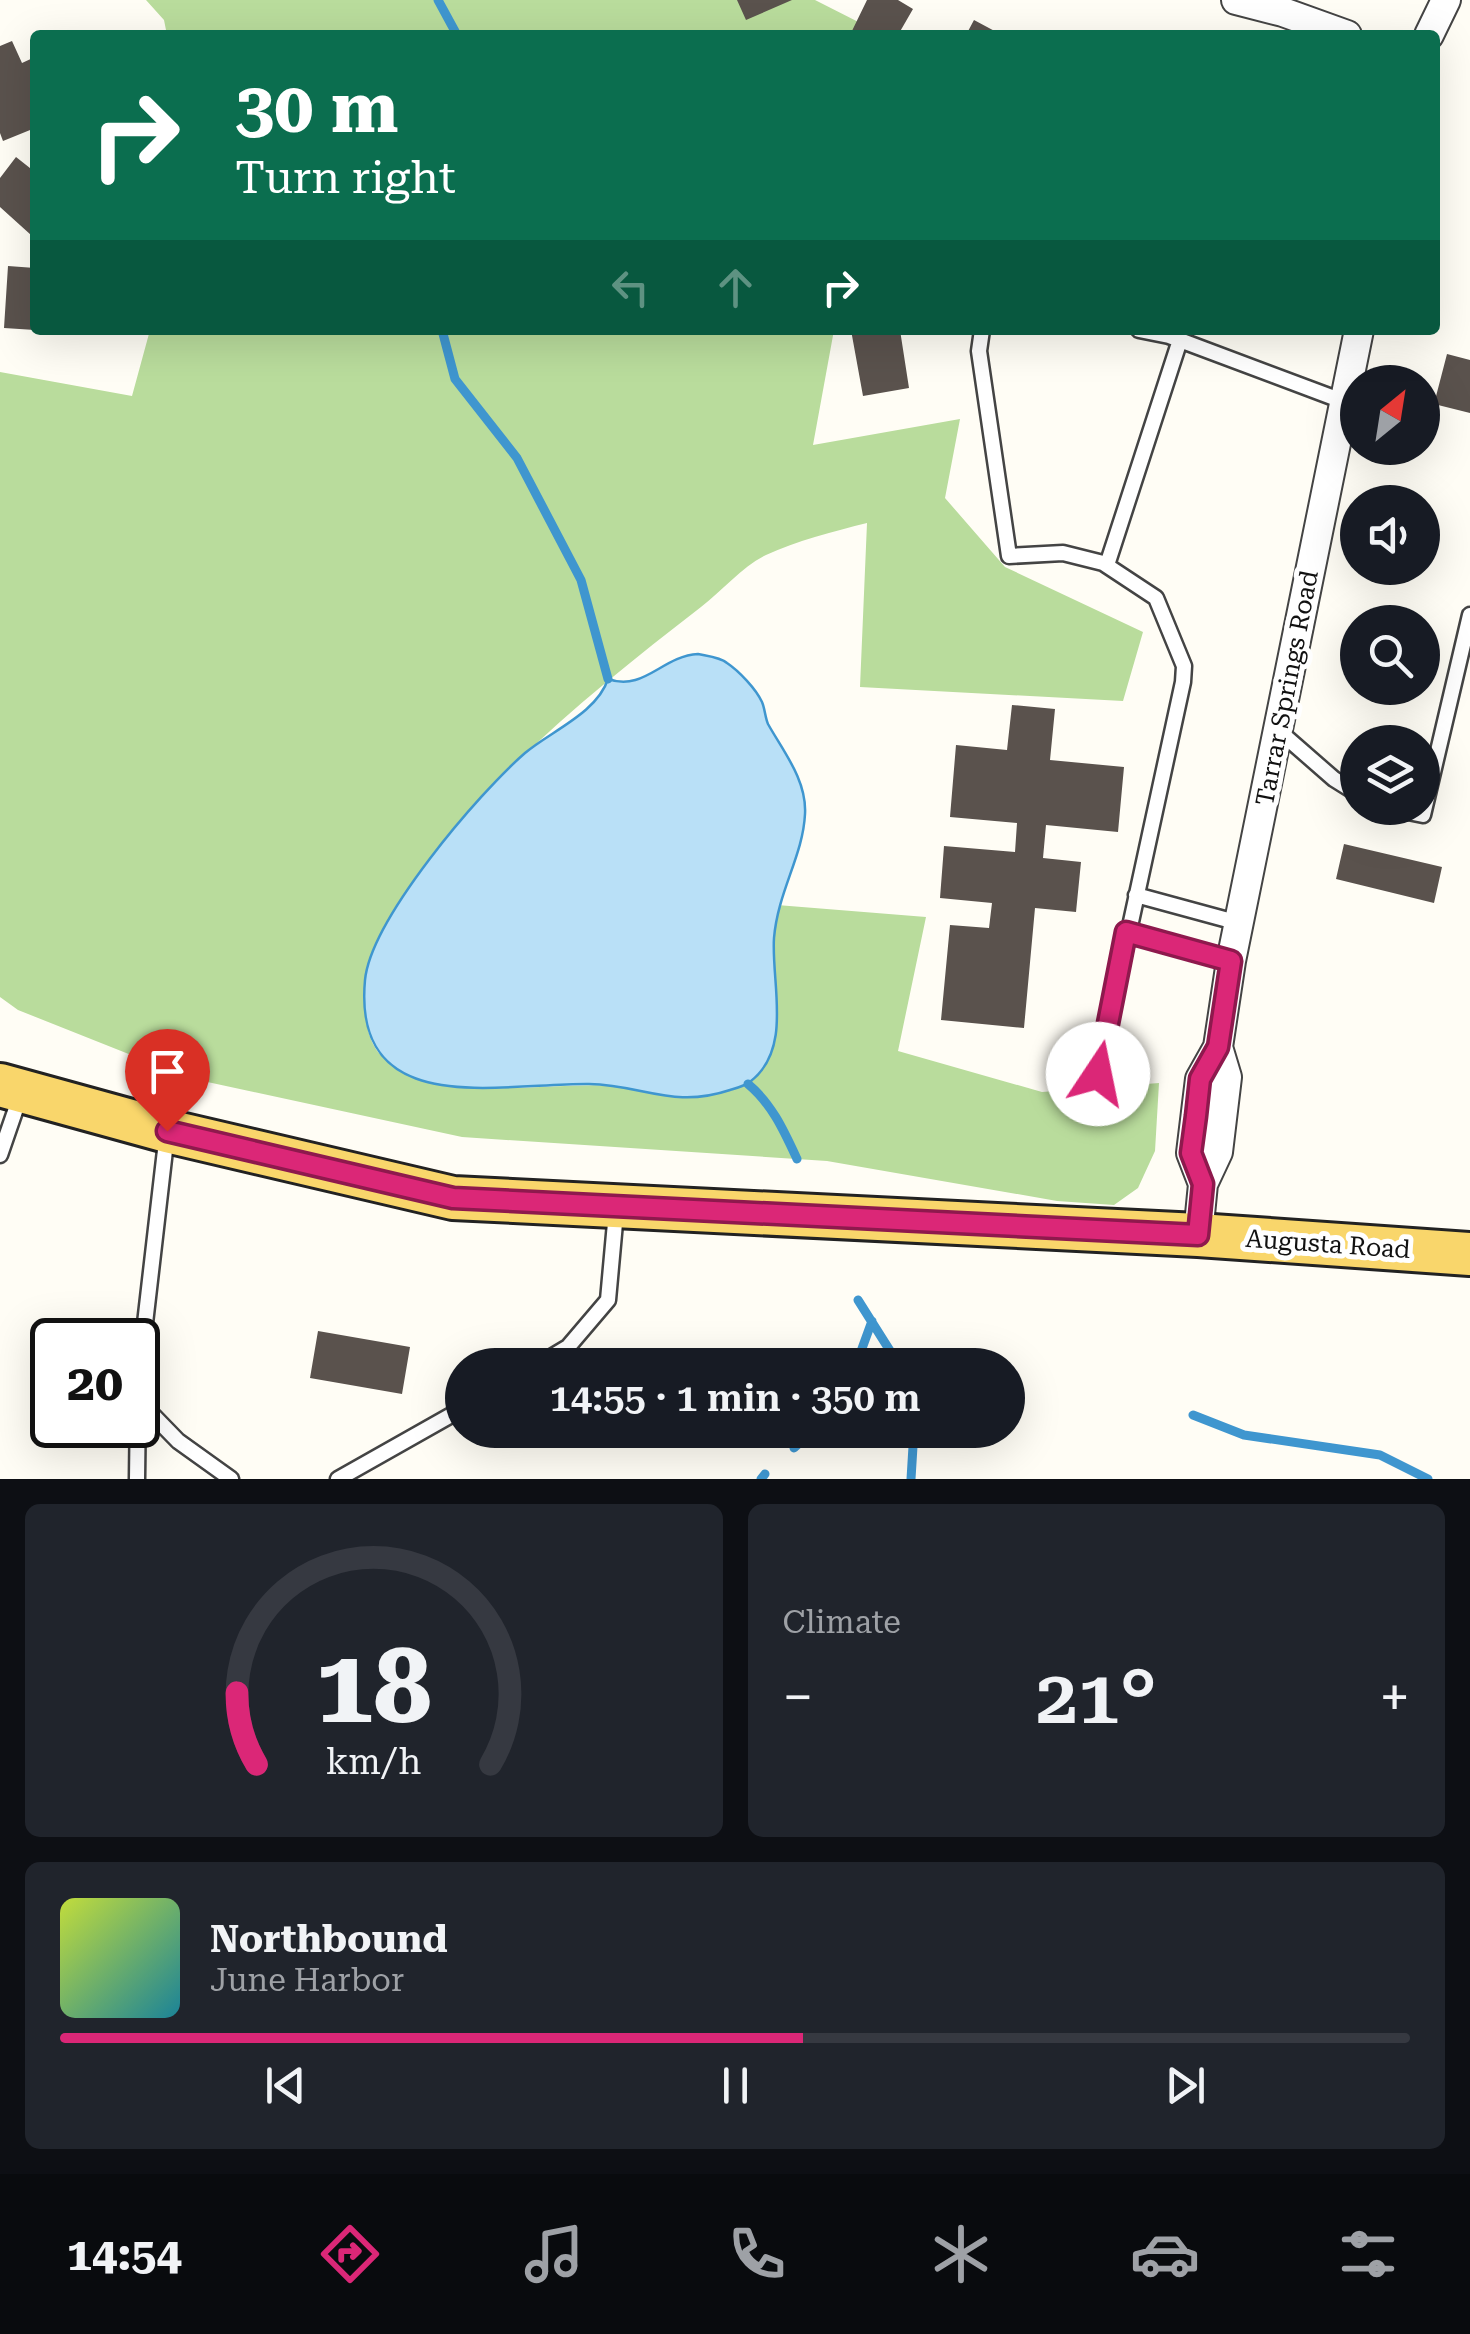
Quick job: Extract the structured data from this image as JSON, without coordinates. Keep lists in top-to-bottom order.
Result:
{
  "streets": {
    "main road": ["Augusta Road"],
    "street": ["Tarrar Springs Road"]
  },
  "crossings": [
    ["Tarrar Springs Road", "Augusta Road"]
  ],
  "north": "top right",
  "page": {
    "turn": ["30 m", "Turn right"],
    "limit": "20",
    "trip": "14:55 · 1 min · 350 m",
    "tile": "Climate",
    "heat": ["−", "21°", "+"],
    "song": ["Northbound", "June Harbor"],
    "tabs": "14:54",
    "gauge": ["18", "km/h"]
  }
}
